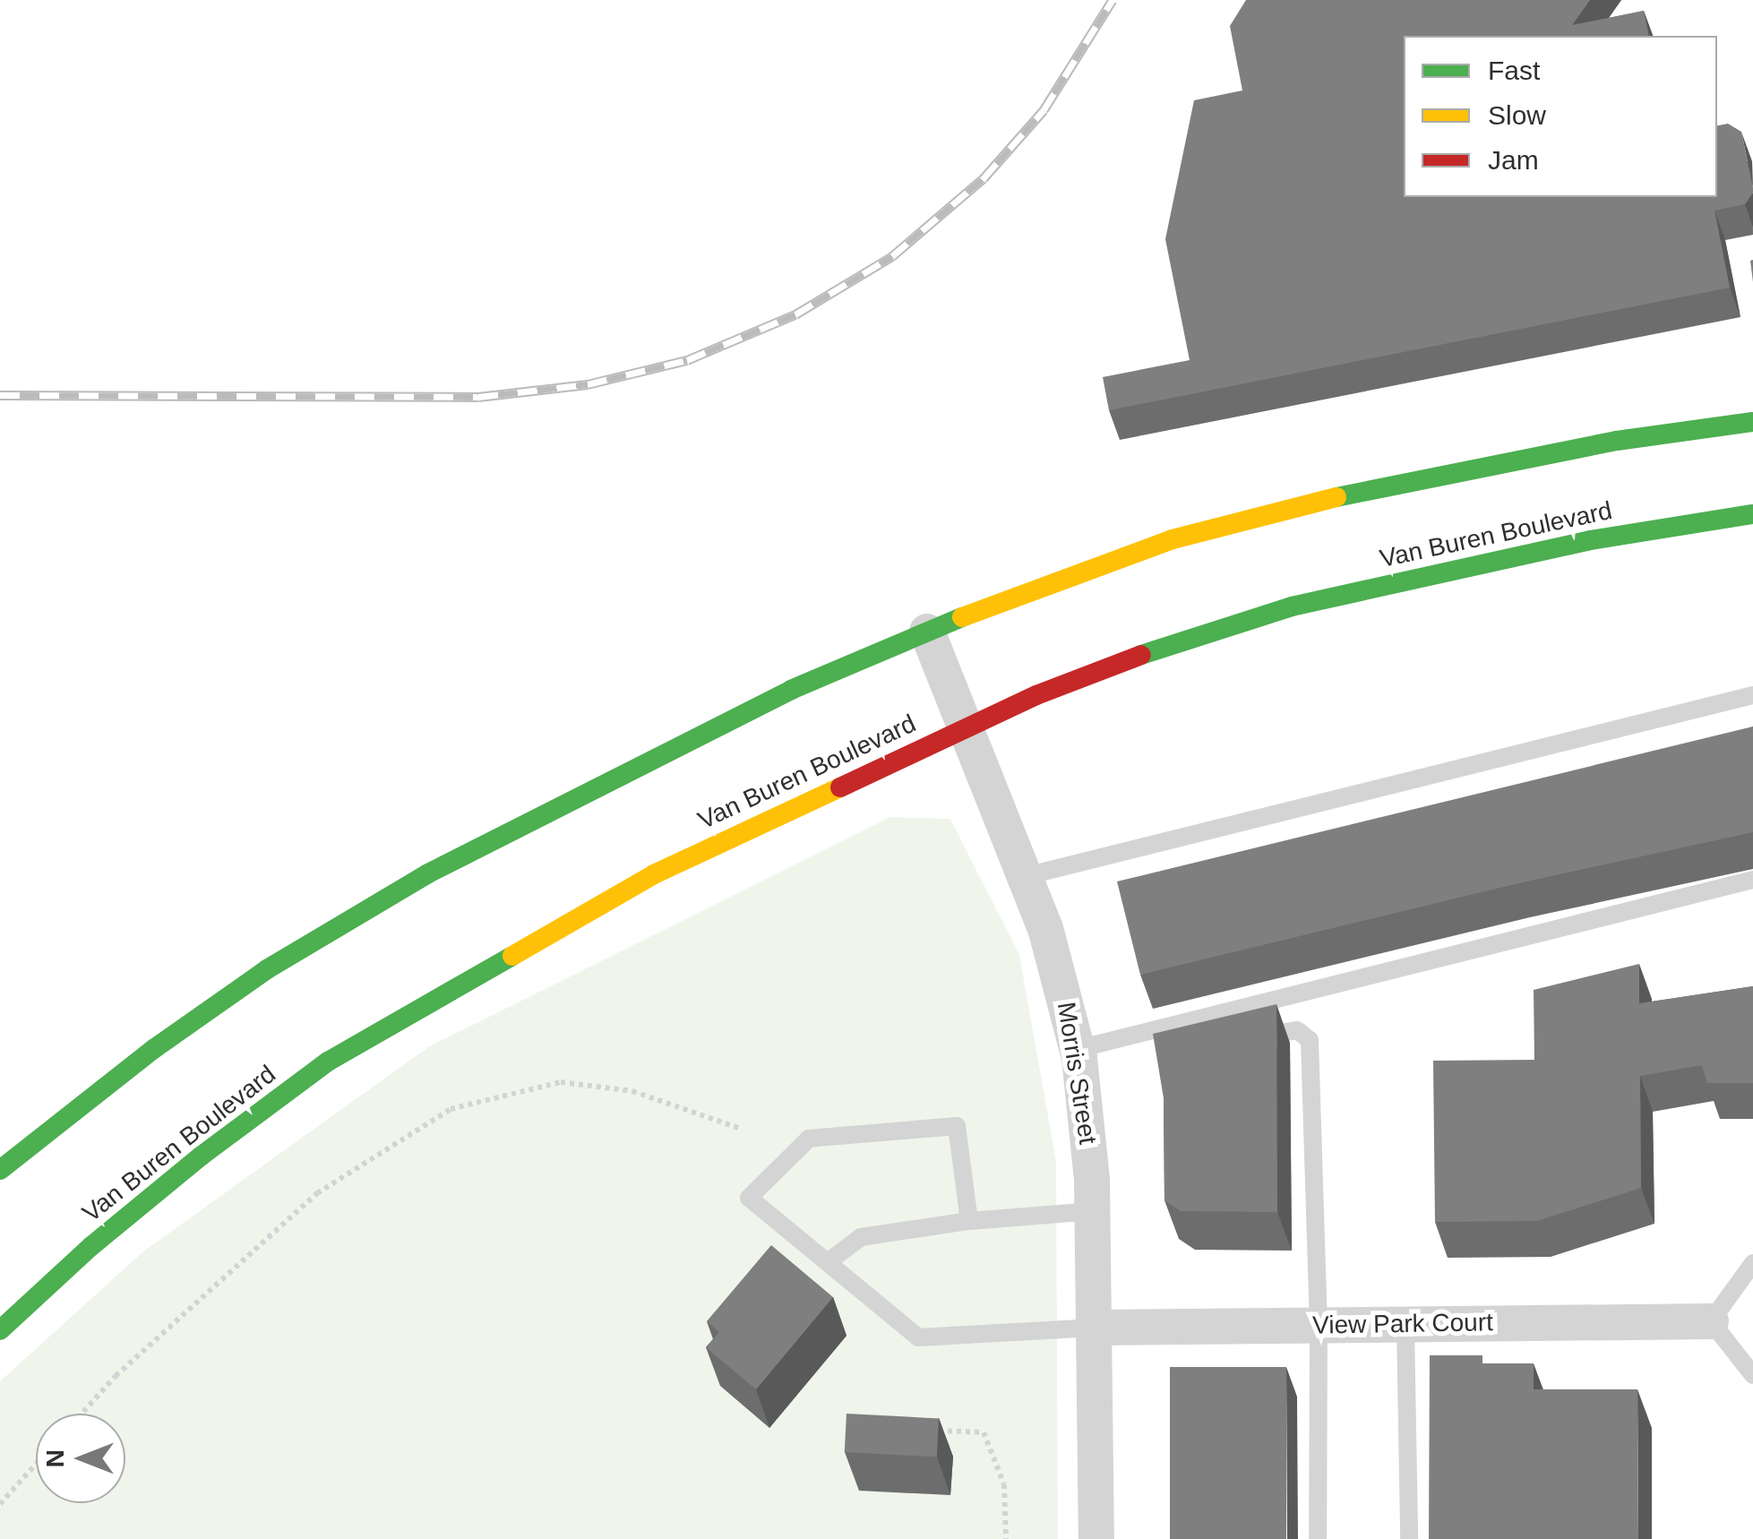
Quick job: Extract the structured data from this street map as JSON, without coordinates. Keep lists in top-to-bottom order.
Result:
{
  "streets": {
    "main road": ["Van Buren Boulevard"],
    "street": ["Morris Street", "View Park Court"]
  },
  "crossings": [
    ["Van Buren Boulevard", "Morris Street"],
    ["Morris Street", "View Park Court"]
  ],
  "legend": ["Fast", "Slow", "Jam"],
  "north": "left"
}
